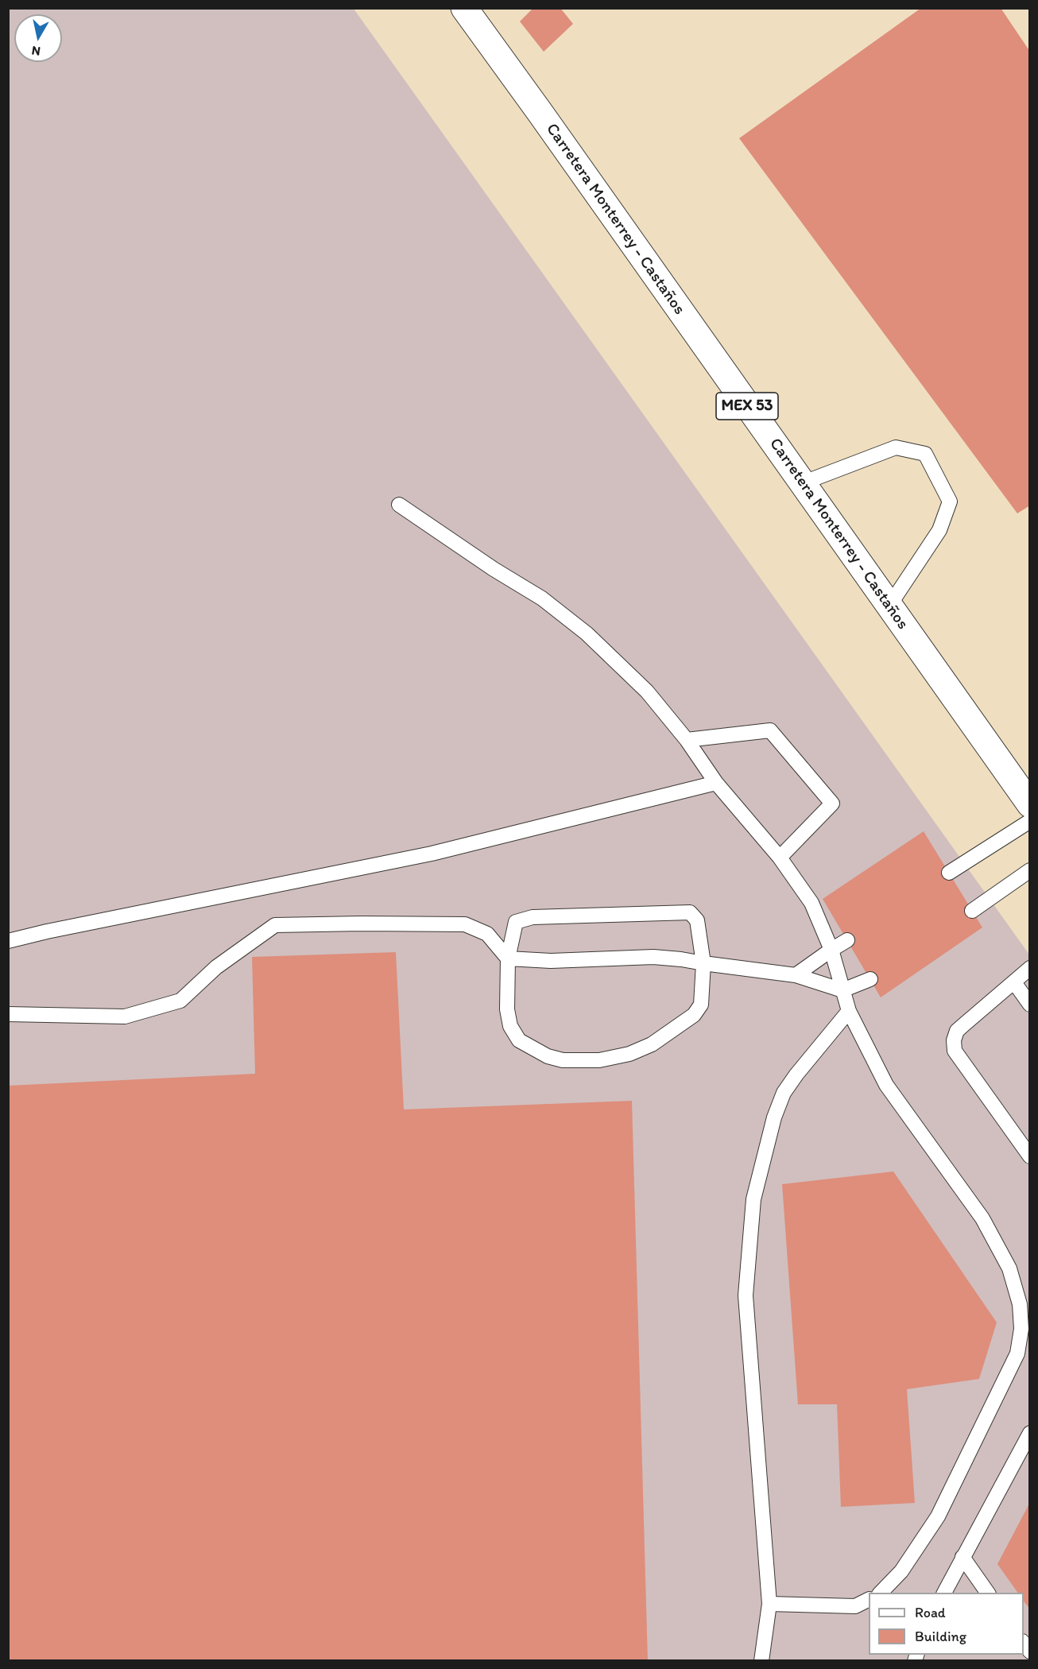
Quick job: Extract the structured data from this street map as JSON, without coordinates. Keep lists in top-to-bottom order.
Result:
{
  "streets": {
    "main road": ["Carretera Monterrey - Castaños", "MEX 53"]
  },
  "legend": ["Road", "Building"],
  "north": "bottom"
}
